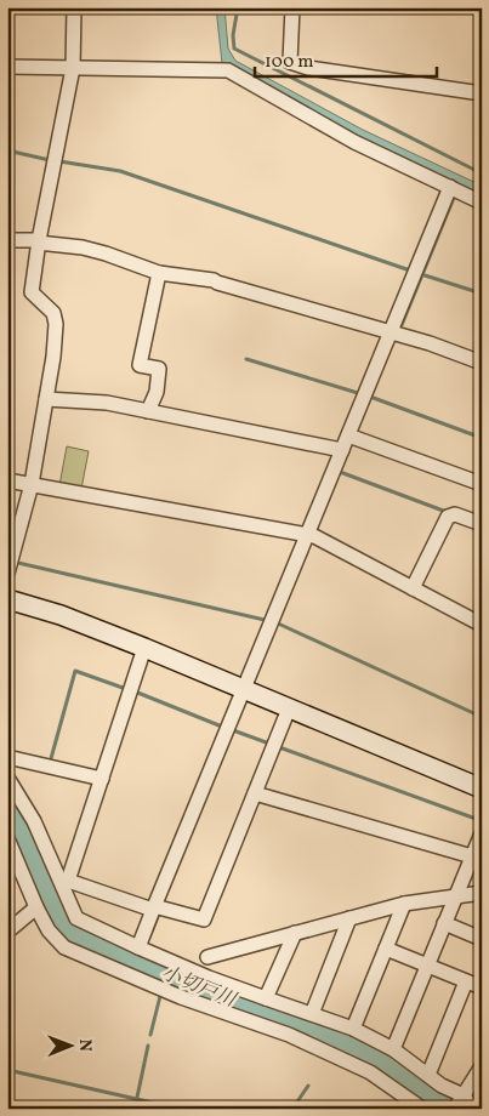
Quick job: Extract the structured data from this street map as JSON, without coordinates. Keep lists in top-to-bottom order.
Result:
{
  "water": ["小切戸川"],
  "scale_bar": "100 m",
  "north": "right"
}
